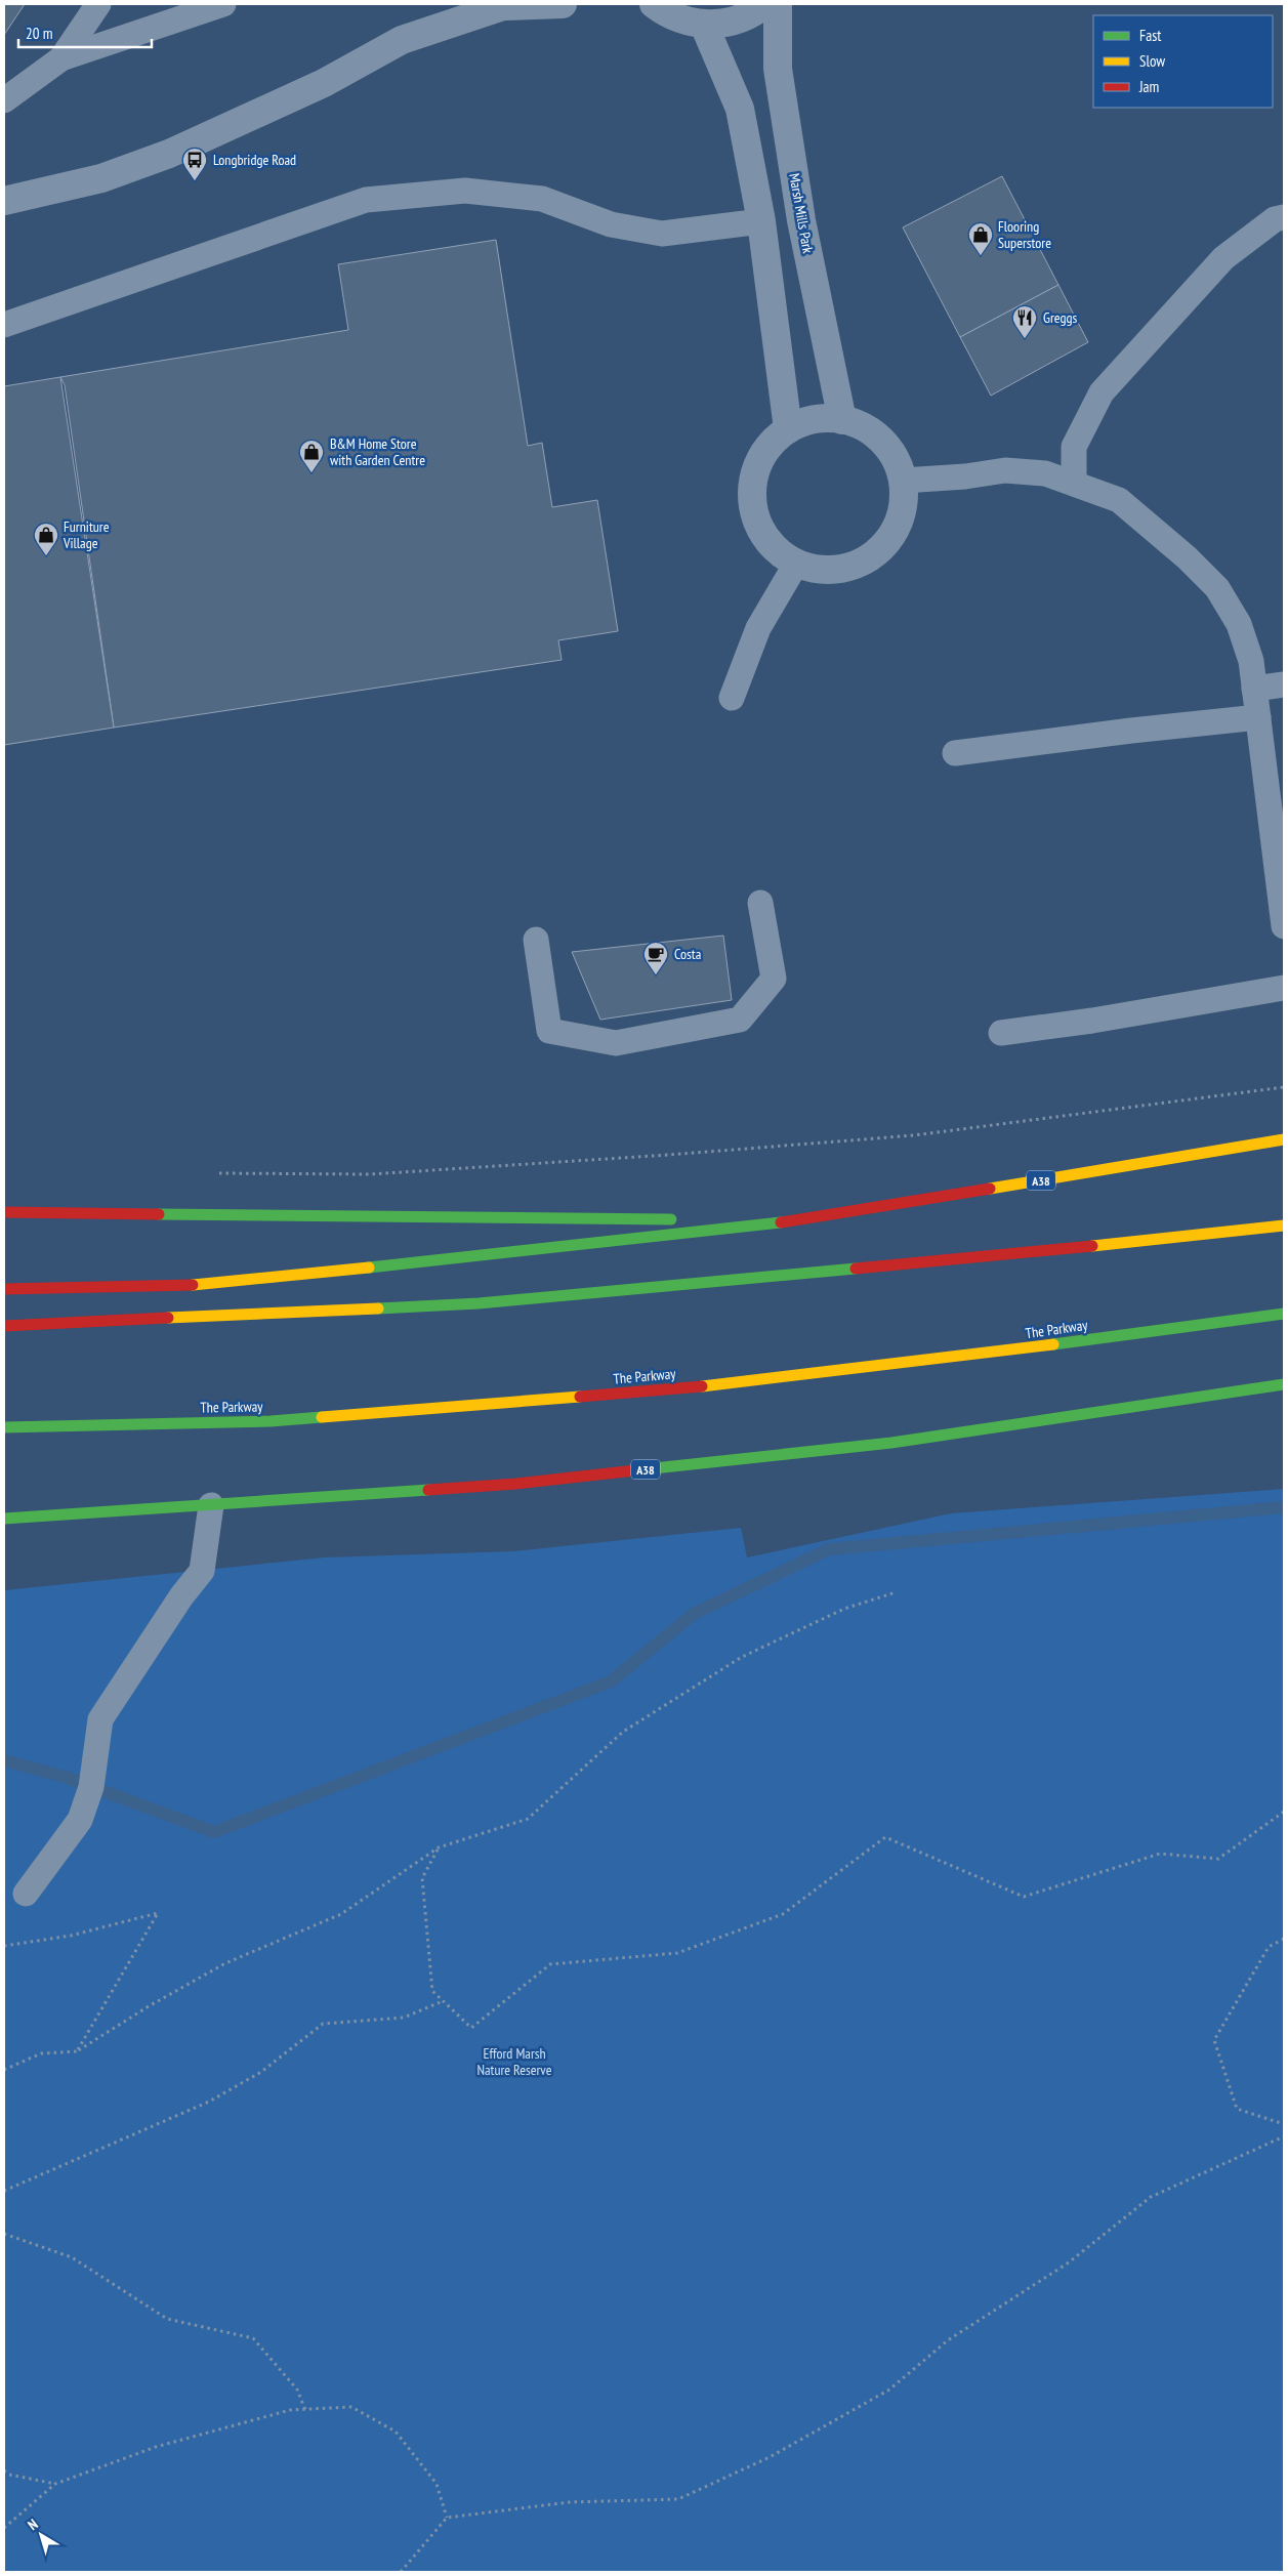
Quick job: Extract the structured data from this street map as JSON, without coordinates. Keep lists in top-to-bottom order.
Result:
{
  "streets": {
    "highway": ["A38", "The Parkway"],
    "street": ["Marsh Mills Park"]
  },
  "parks": ["Efford Marsh Nature Reserve"],
  "places": {
    "bus stop": ["Longbridge Road"],
    "shop": ["Flooring Superstore", "B&M Home Store with Garden Centre", "Furniture Village"],
    "restaurant": ["Greggs"],
    "cafe": ["Costa"]
  },
  "legend": ["Fast", "Slow", "Jam"],
  "scale_bar": "20 m",
  "north": "top left"
}
